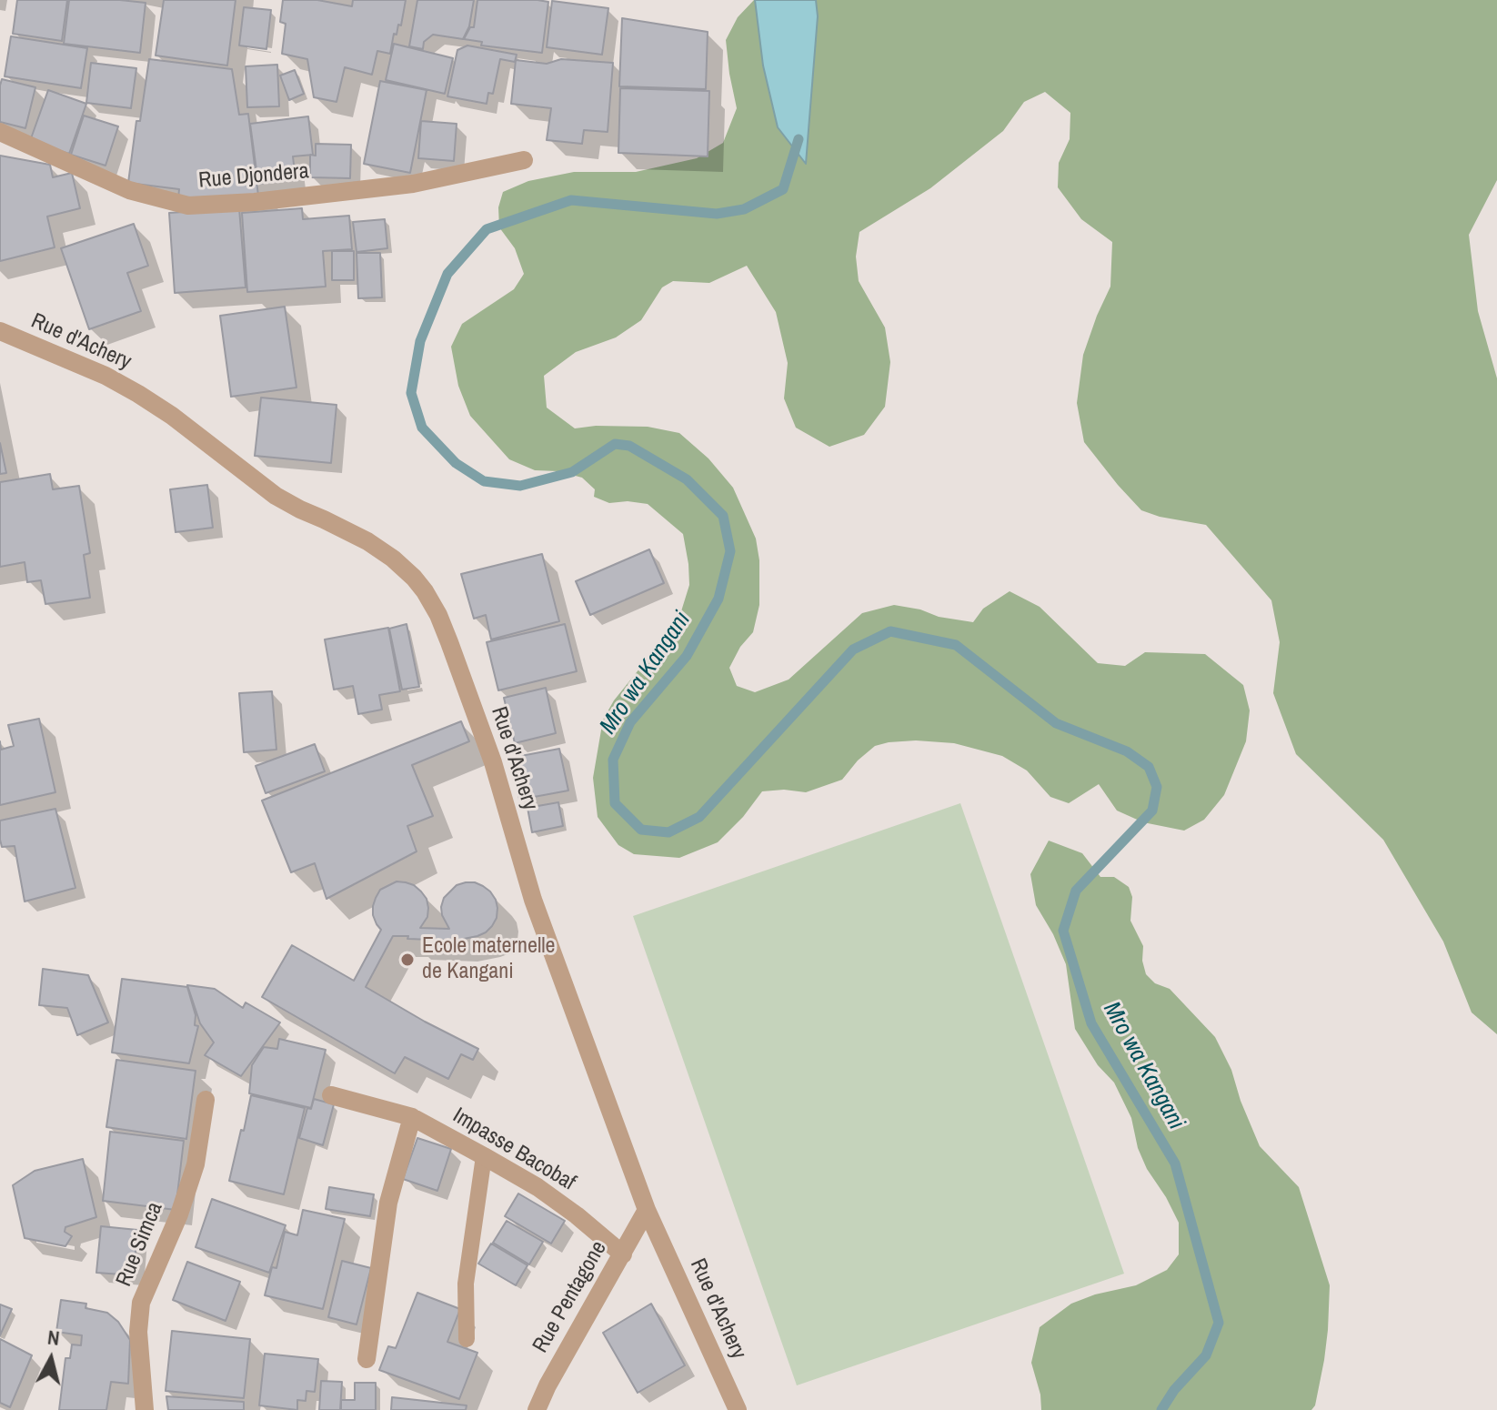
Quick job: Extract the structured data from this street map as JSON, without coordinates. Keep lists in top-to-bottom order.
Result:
{
  "streets": {
    "street": [
      "Rue Djondera",
      "Rue d'Achery",
      "Impasse Bacobaf",
      "Rue Simca",
      "Rue Pentagone"
    ]
  },
  "crossings": [
    ["Rue d'Achery", "Rue Pentagone"],
    ["Impasse Bacobaf", "Rue Pentagone"]
  ],
  "water": ["Mro wa Kangani"],
  "places": ["Ecole maternelle de Kangani"],
  "north": "top"
}
